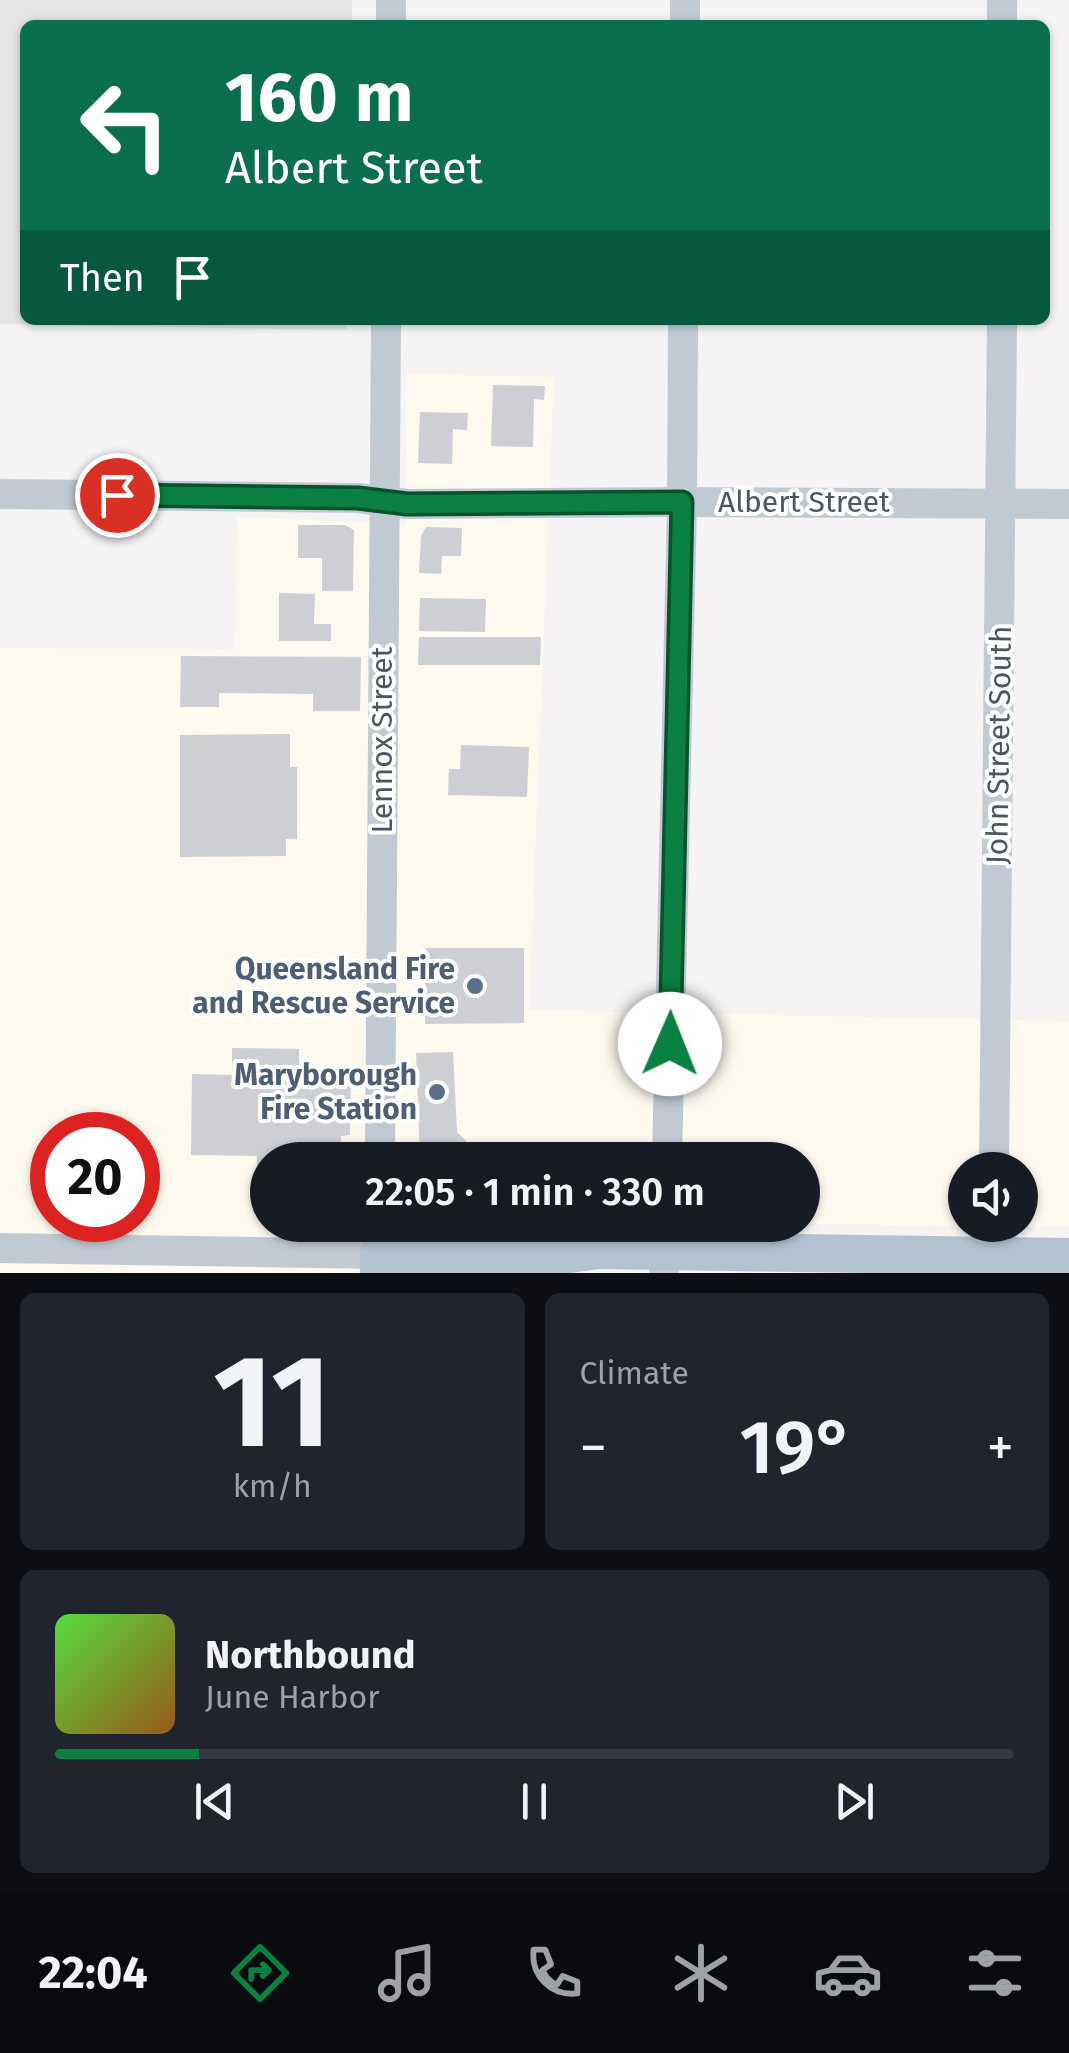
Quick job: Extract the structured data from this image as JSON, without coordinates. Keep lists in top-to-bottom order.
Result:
{
  "streets": {
    "street": ["Albert Street", "Lennox Street", "John Street South"]
  },
  "crossings": [
    ["Albert Street", "Lennox Street"],
    ["Albert Street", "John Street South"]
  ],
  "places": ["Queensland Fire and Rescue Service", "Maryborough Fire Station"],
  "page": {
    "turn": ["160 m", "Albert Street"],
    "then": "Then",
    "limit": "20",
    "trip": "22:05 · 1 min · 330 m",
    "tile": [
      ["11", "km/h"],
      "Climate"
    ],
    "heat": ["−", "19°", "+"],
    "song": ["Northbound", "June Harbor"],
    "tabs": "22:04"
  }
}
